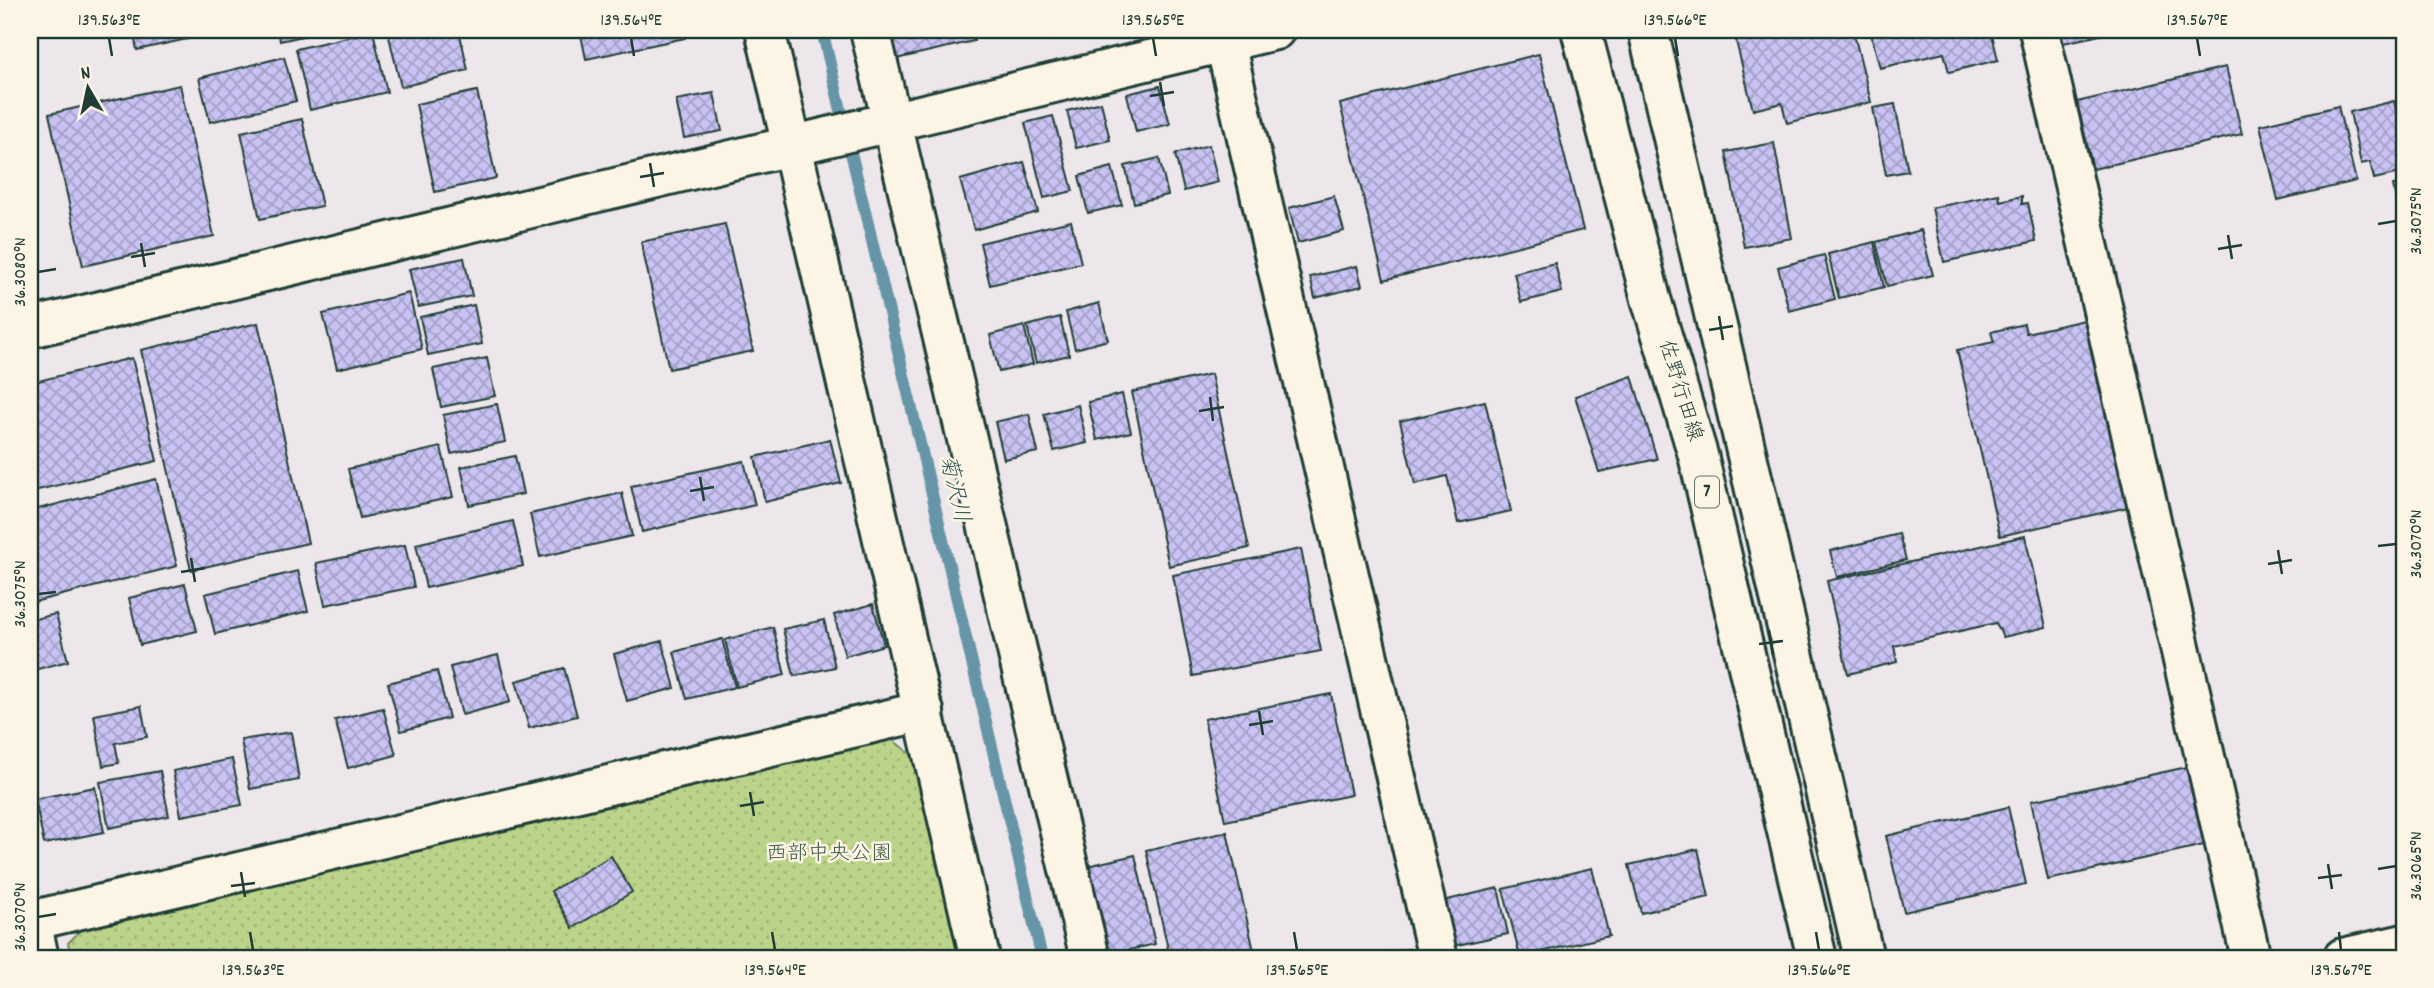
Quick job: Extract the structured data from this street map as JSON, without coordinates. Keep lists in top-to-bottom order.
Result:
{
  "streets": {
    "street": ["佐野行田線", "7"]
  },
  "water": ["菊沢川"],
  "parks": ["西部中央公園"],
  "north": "top",
  "coordinates": [
    "139.563°E",
    "139.564°E",
    "139.565°E",
    "139.566°E",
    "139.567°E",
    "36.3075°N",
    "36.3080°N",
    "36.3070°N",
    "36.3065°N"
  ]
}
